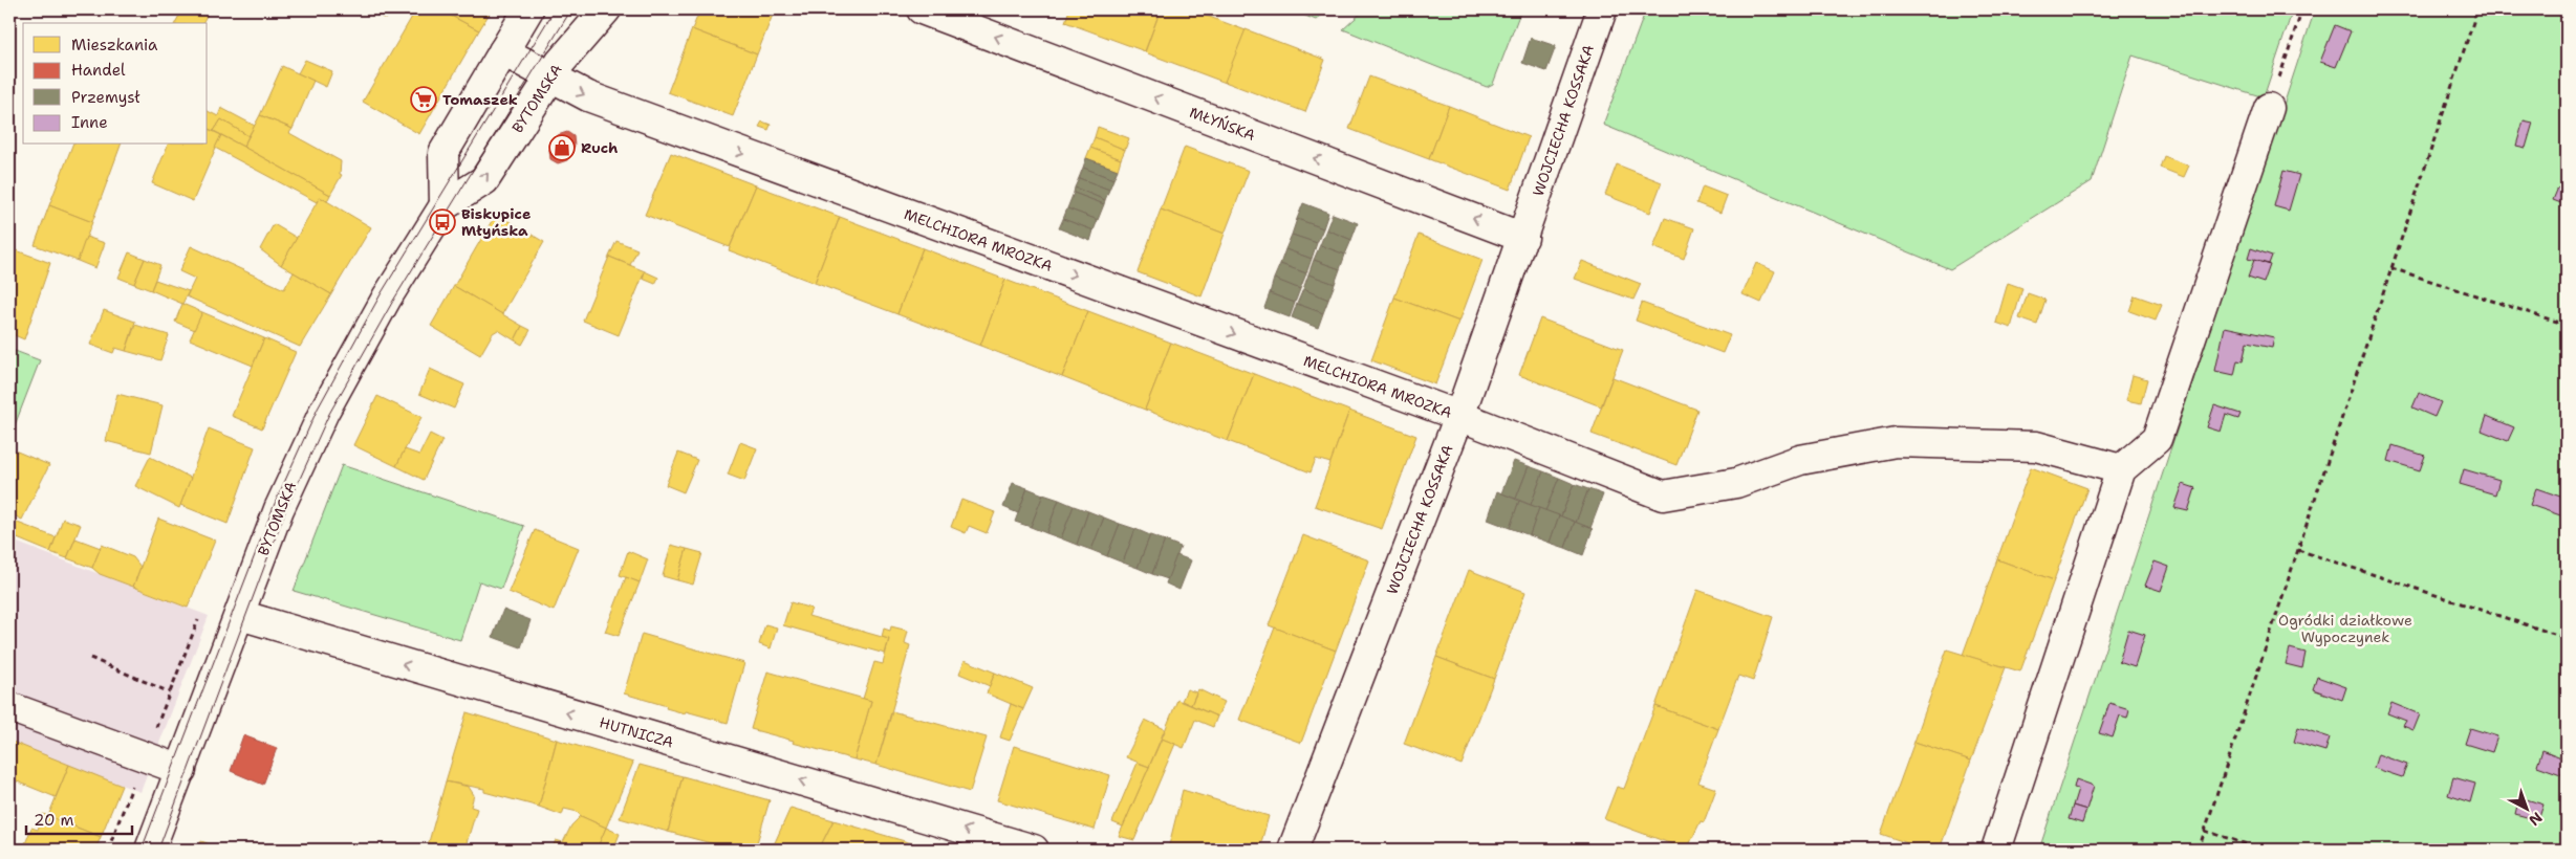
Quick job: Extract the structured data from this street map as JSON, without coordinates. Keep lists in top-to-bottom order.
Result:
{
  "streets": {
    "street": [
      "BYTOMSKA",
      "WOJCIECHA KOSSAKA",
      "MŁYŃSKA",
      "MELCHIORA MROZKA",
      "HUTNICZA"
    ]
  },
  "crossings": [
    ["BYTOMSKA", "MELCHIORA MROZKA"],
    ["BYTOMSKA", "HUTNICZA"],
    ["WOJCIECHA KOSSAKA", "MŁYŃSKA"],
    ["WOJCIECHA KOSSAKA", "MELCHIORA MROZKA"]
  ],
  "one_way": ["MŁYŃSKA", "MELCHIORA MROZKA", "HUTNICZA"],
  "parks": ["Ogródki działkowe Wypoczynek"],
  "places": {
    "supermarket": ["Tomaszek"],
    "shop": ["Ruch"],
    "bus stop": ["Biskupice Młyńska"]
  },
  "legend": [
    "Mieszkania",
    "Handel",
    "Przemysł",
    "Inne"
  ],
  "scale_bar": "20 m",
  "north": "bottom right"
}
